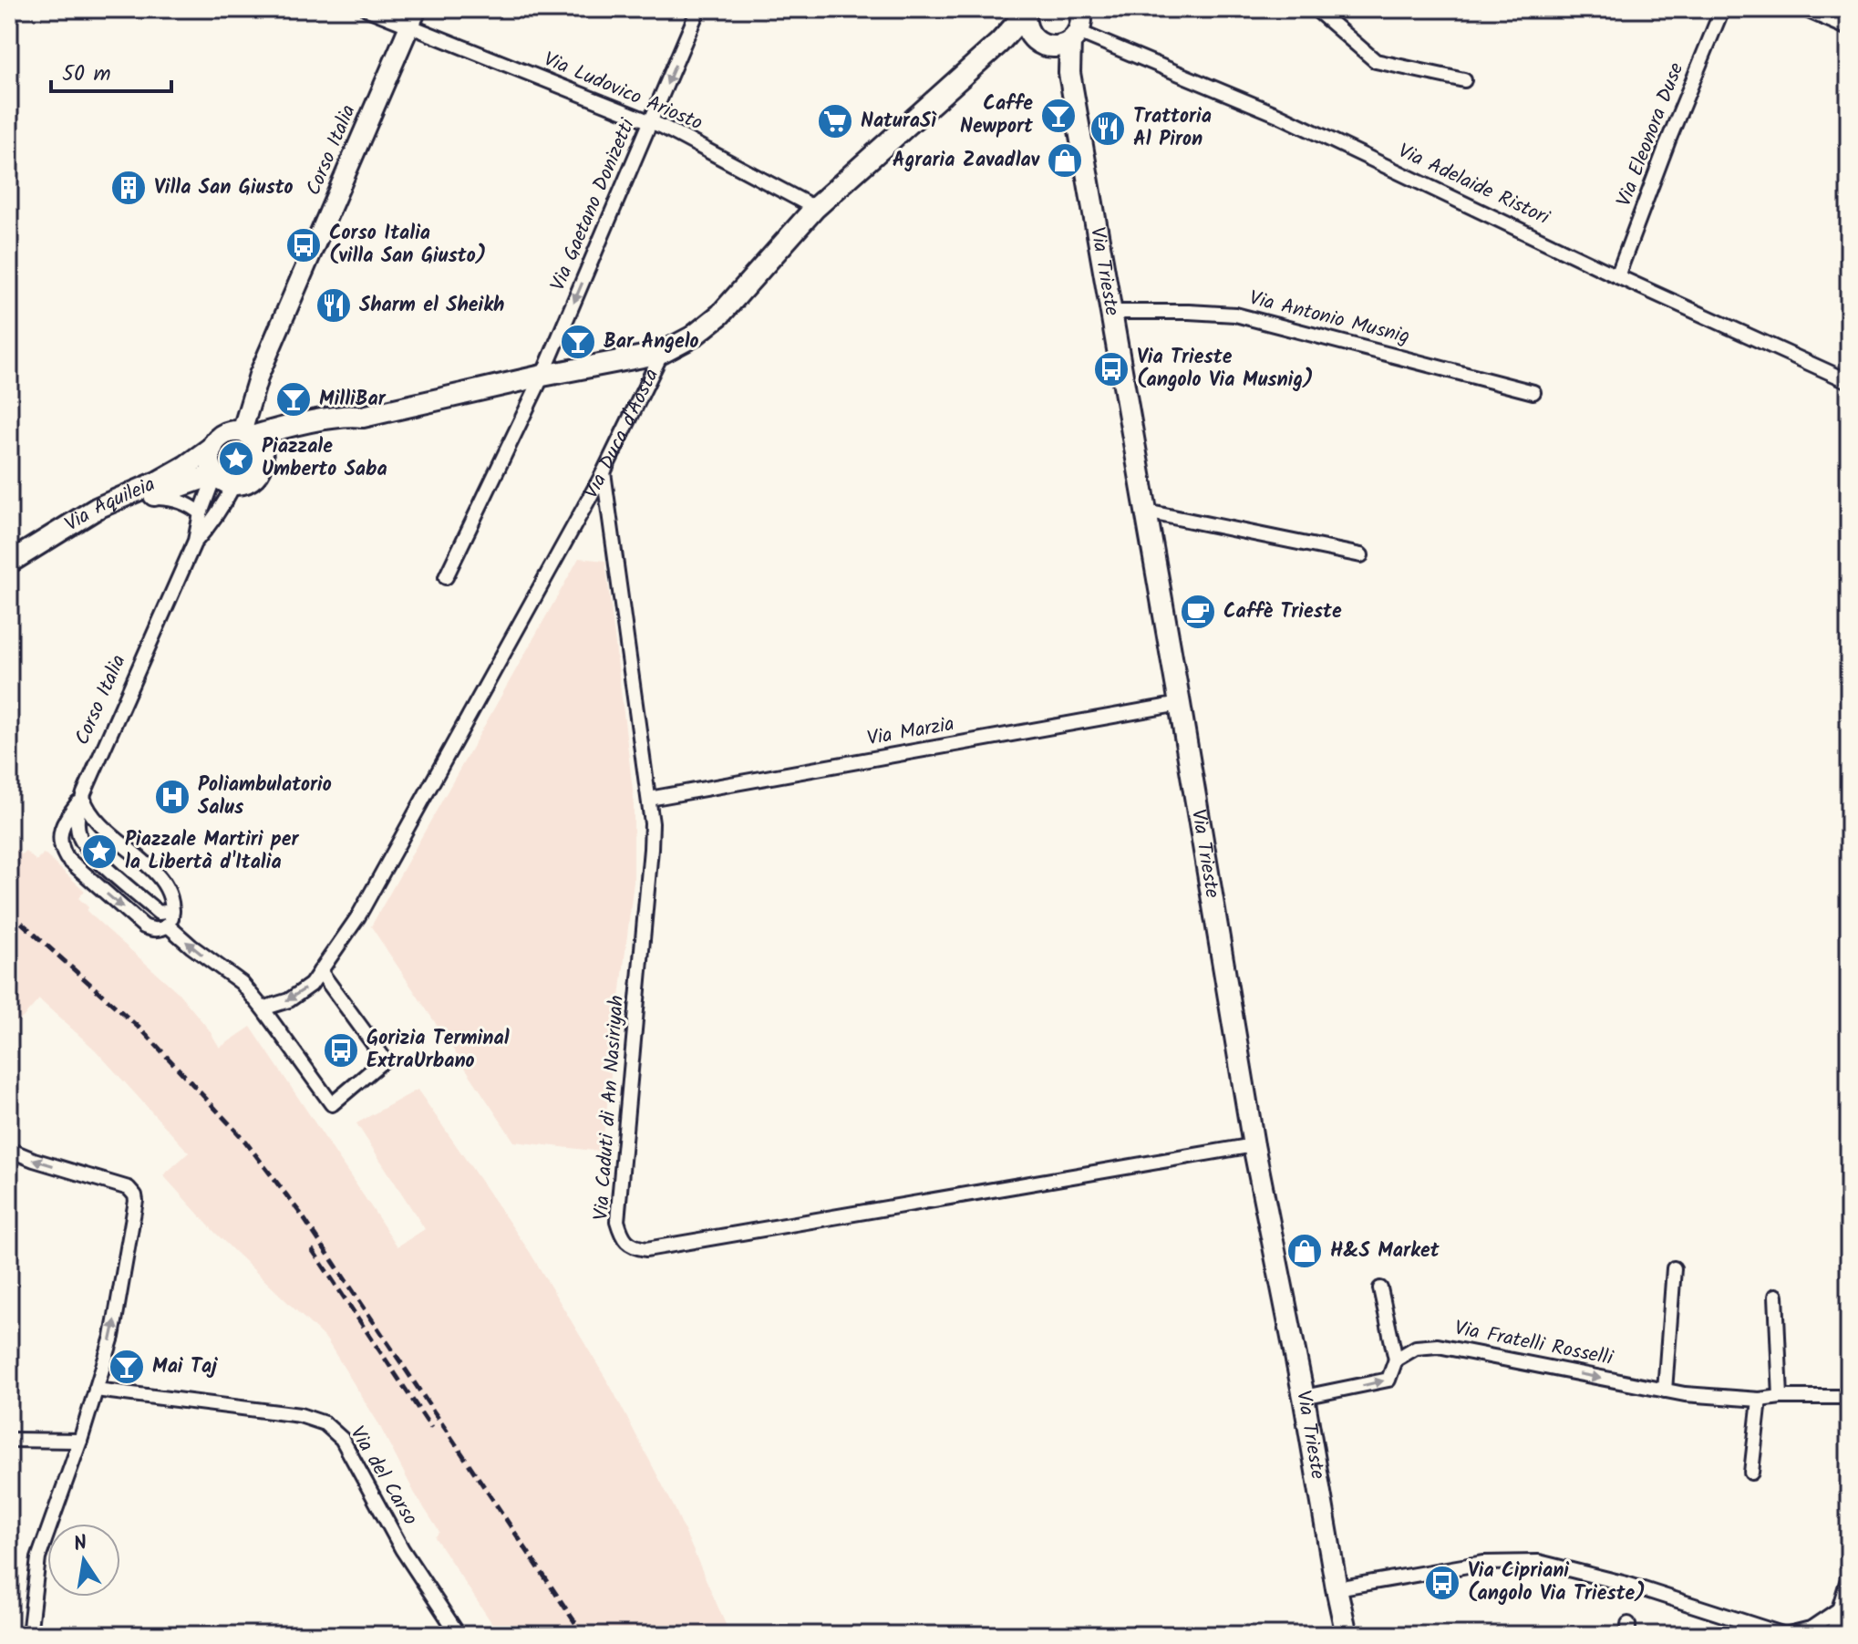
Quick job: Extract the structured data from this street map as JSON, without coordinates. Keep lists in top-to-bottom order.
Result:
{
  "streets": {
    "main road": [
      "Corso Italia",
      "Via Trieste",
      "Via Duca d'Aosta",
      "Via Aquileia"
    ],
    "street": [
      "Via Ludovico Ariosto",
      "Via Eleonora Duse",
      "Via Adelaide Ristori",
      "Via Gaetano Donizetti",
      "Via Antonio Musnig",
      "Via Marzia",
      "Via Caduti di An Nasiriyah",
      "Via Fratelli Rosselli",
      "Via del Carso"
    ]
  },
  "crossings": [
    ["Via Ludovico Ariosto", "Corso Italia"],
    ["Via Ludovico Ariosto", "Via Gaetano Donizetti"],
    ["Via Ludovico Ariosto", "Via Duca d'Aosta"],
    ["Via Eleonora Duse", "Via Adelaide Ristori"],
    ["Corso Italia", "Via Aquileia"],
    ["Via Adelaide Ristori", "Via Trieste"],
    ["Via Adelaide Ristori", "Via Duca d'Aosta"],
    ["Via Trieste", "Via Antonio Musnig"],
    ["Via Trieste", "Via Duca d'Aosta"],
    ["Via Trieste", "Via Marzia"],
    ["Via Trieste", "Via Caduti di An Nasiriyah"],
    ["Via Trieste", "Via Fratelli Rosselli"],
    ["Via Duca d'Aosta", "Via Caduti di An Nasiriyah"],
    ["Via Marzia", "Via Caduti di An Nasiriyah"]
  ],
  "one_way": ["Via Gaetano Donizetti", "Via Fratelli Rosselli"],
  "places": {
    "bar": [
      "Caffe Newport",
      "Bar Angelo",
      "MilliBar",
      "Mai Taj"
    ],
    "supermarket": ["NaturaSì"],
    "restaurant": ["Trattoria Al Piron", "Sharm el Sheikh"],
    "shop": ["Agraria Zavadlav", "H&S Market"],
    "building": ["Villa San Giusto"],
    "bus stop": [
      "Corso Italia (villa San Giusto)",
      "Via Trieste (angolo Via Musnig)",
      "Gorizia Terminal ExtraUrbano",
      "Via Cipriani (angolo Via Trieste)"
    ],
    "place": ["Piazzale Umberto Saba", "Piazzale Martiri per la Libertà d'Italia"],
    "cafe": ["Caffè Trieste"],
    "hospital": ["Poliambulatorio Salus"]
  },
  "scale_bar": "50 m",
  "north": "top"
}
